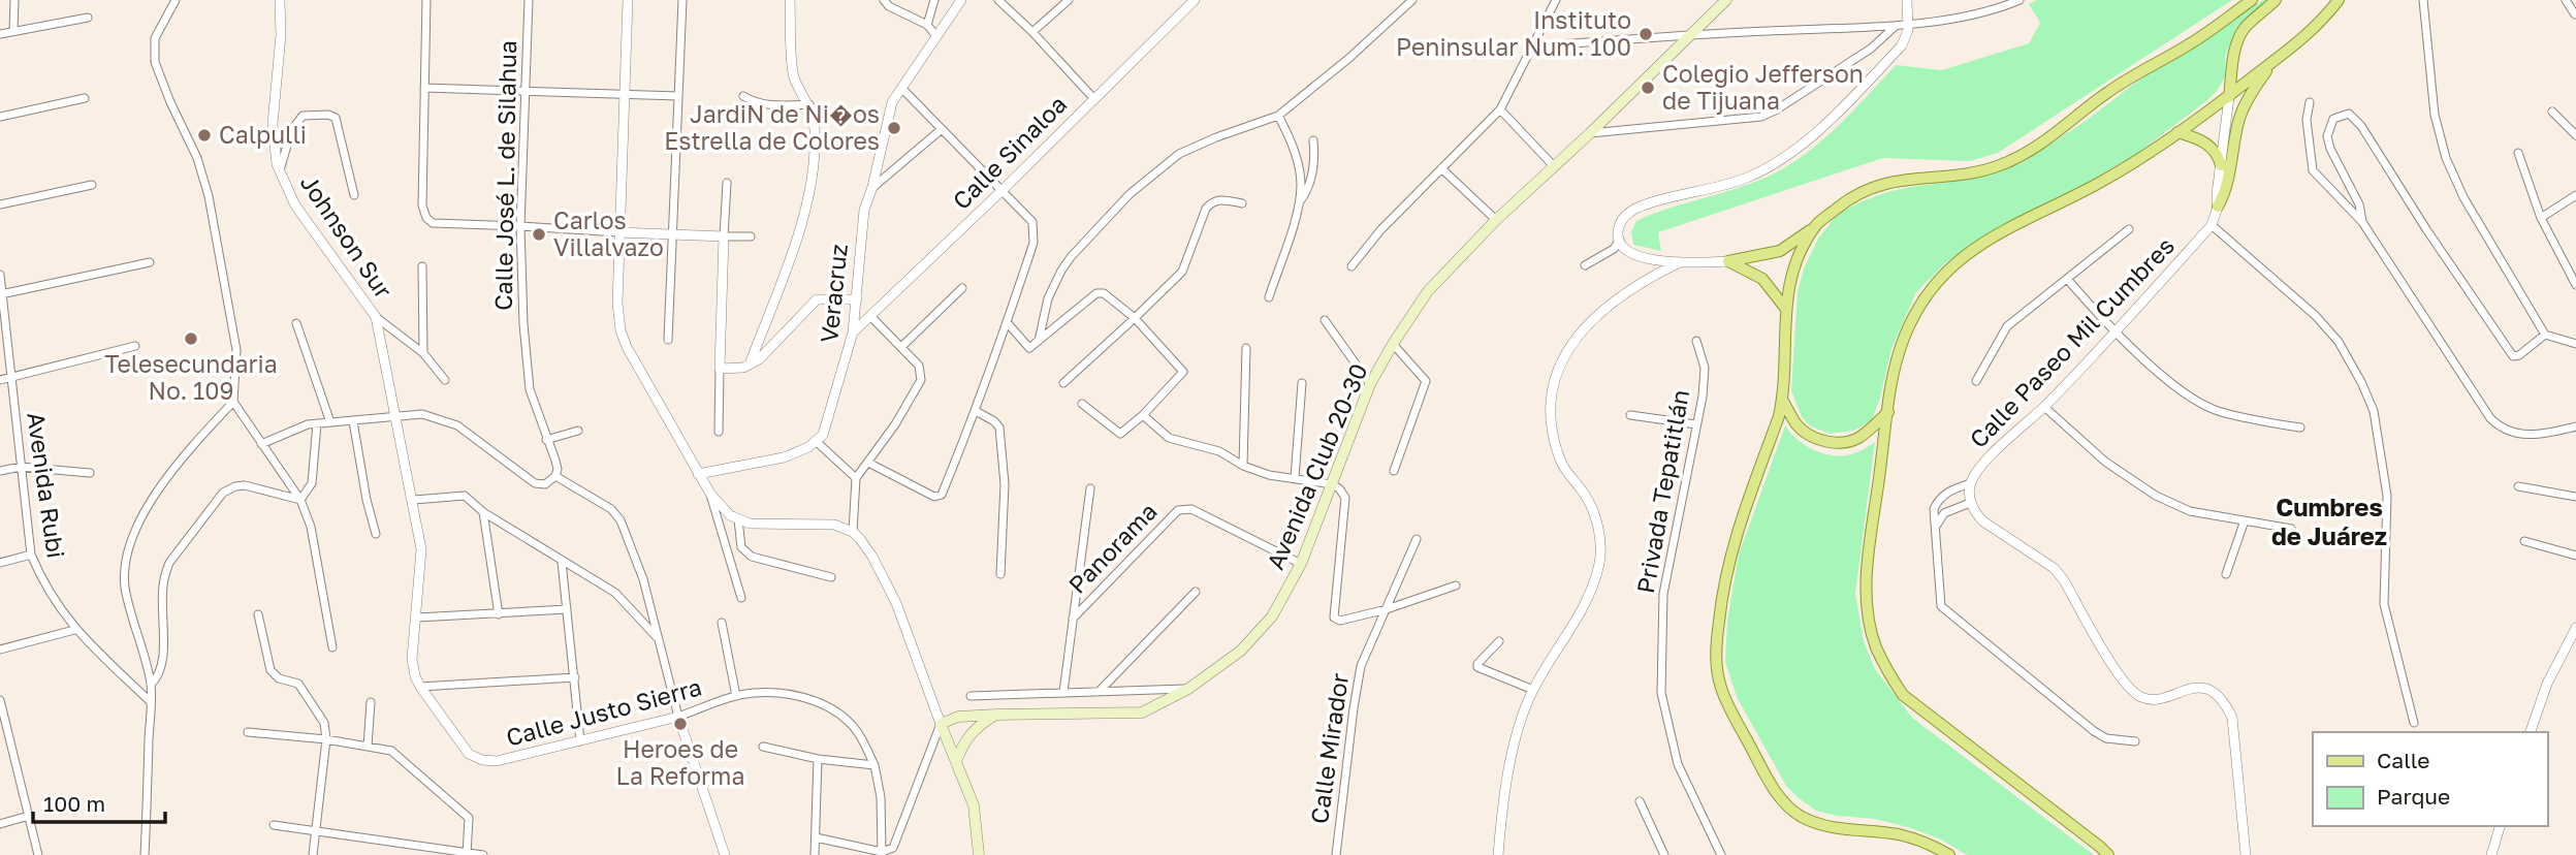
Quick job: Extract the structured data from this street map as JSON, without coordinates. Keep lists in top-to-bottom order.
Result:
{
  "streets": {
    "main road": ["Avenida Club 20-30"],
    "street": [
      "Calle Sinaloa",
      "Calle José L. de Silahua",
      "Johnson Sur",
      "Veracruz",
      "Calle Paseo Mil Cumbres",
      "Avenida Rubi",
      "Privada Tepatitlán",
      "Panorama",
      "Calle Justo Sierra",
      "Calle Mirador"
    ]
  },
  "crossings": [
    ["Calle Sinaloa", "Veracruz"],
    ["Johnson Sur", "Calle Justo Sierra"],
    ["Avenida Club 20-30", "Panorama"]
  ],
  "districts": ["Cumbres de Juárez"],
  "places": [
    "Instituto Peninsular Num. 100",
    "Colegio Jefferson de Tijuana",
    "JardiN de Ni�os Estrella de Colores",
    "Calpulli",
    "Carlos Villalvazo",
    "Telesecundaria No. 109",
    "Heroes de La Reforma"
  ],
  "legend": ["Calle", "Parque"],
  "scale_bar": "100 m"
}
